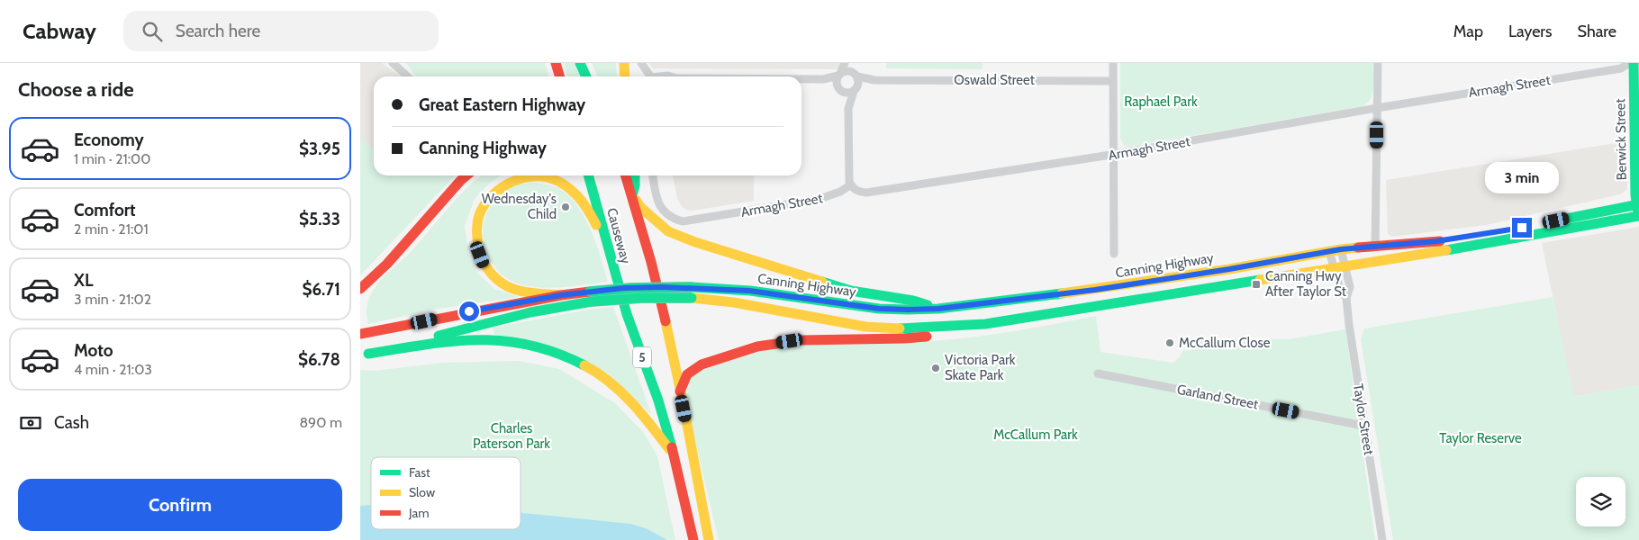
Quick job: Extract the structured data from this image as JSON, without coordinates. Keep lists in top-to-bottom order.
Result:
{
  "streets": {
    "main road": [
      "Berwick Street",
      "Causeway",
      "Canning Highway",
      "5"
    ],
    "street": [
      "Oswald Street",
      "Armagh Street",
      "Garland Street",
      "Taylor Street"
    ]
  },
  "crossings": [
    ["Berwick Street", "Canning Highway"],
    ["Canning Highway", "Taylor Street"],
    ["Garland Street", "Taylor Street"]
  ],
  "parks": [
    "Raphael Park",
    "Charles Paterson Park",
    "McCallum Park",
    "Taylor Reserve"
  ],
  "places": {
    "other": ["Wednesday's Child", "McCallum Close", "Victoria Park Skate Park"],
    "transit": ["Canning Hwy After Taylor St"]
  },
  "legend": ["Fast", "Slow", "Jam"],
  "page": {
    "header": "Cabway",
    "search": "Search here",
    "nav": ["Map", "Layers", "Share"],
    "heading": "Choose a ride",
    "banner": ["Great Eastern Highway", "Canning Highway"],
    "list": [
      {
        "name": "Economy",
        "note": "1 min · 21:00",
        "value": "$3.95"
      },
      {
        "name": "Comfort",
        "note": "2 min · 21:01",
        "value": "$5.33"
      },
      {
        "name": "XL",
        "note": "3 min · 21:02",
        "value": "$6.71"
      },
      {
        "name": "Moto",
        "note": "4 min · 21:03",
        "value": "$6.78"
      }
    ],
    "bubble": "3 min",
    "pay": ["Cash", "890 m"],
    "buttons": "Confirm"
  }
}
